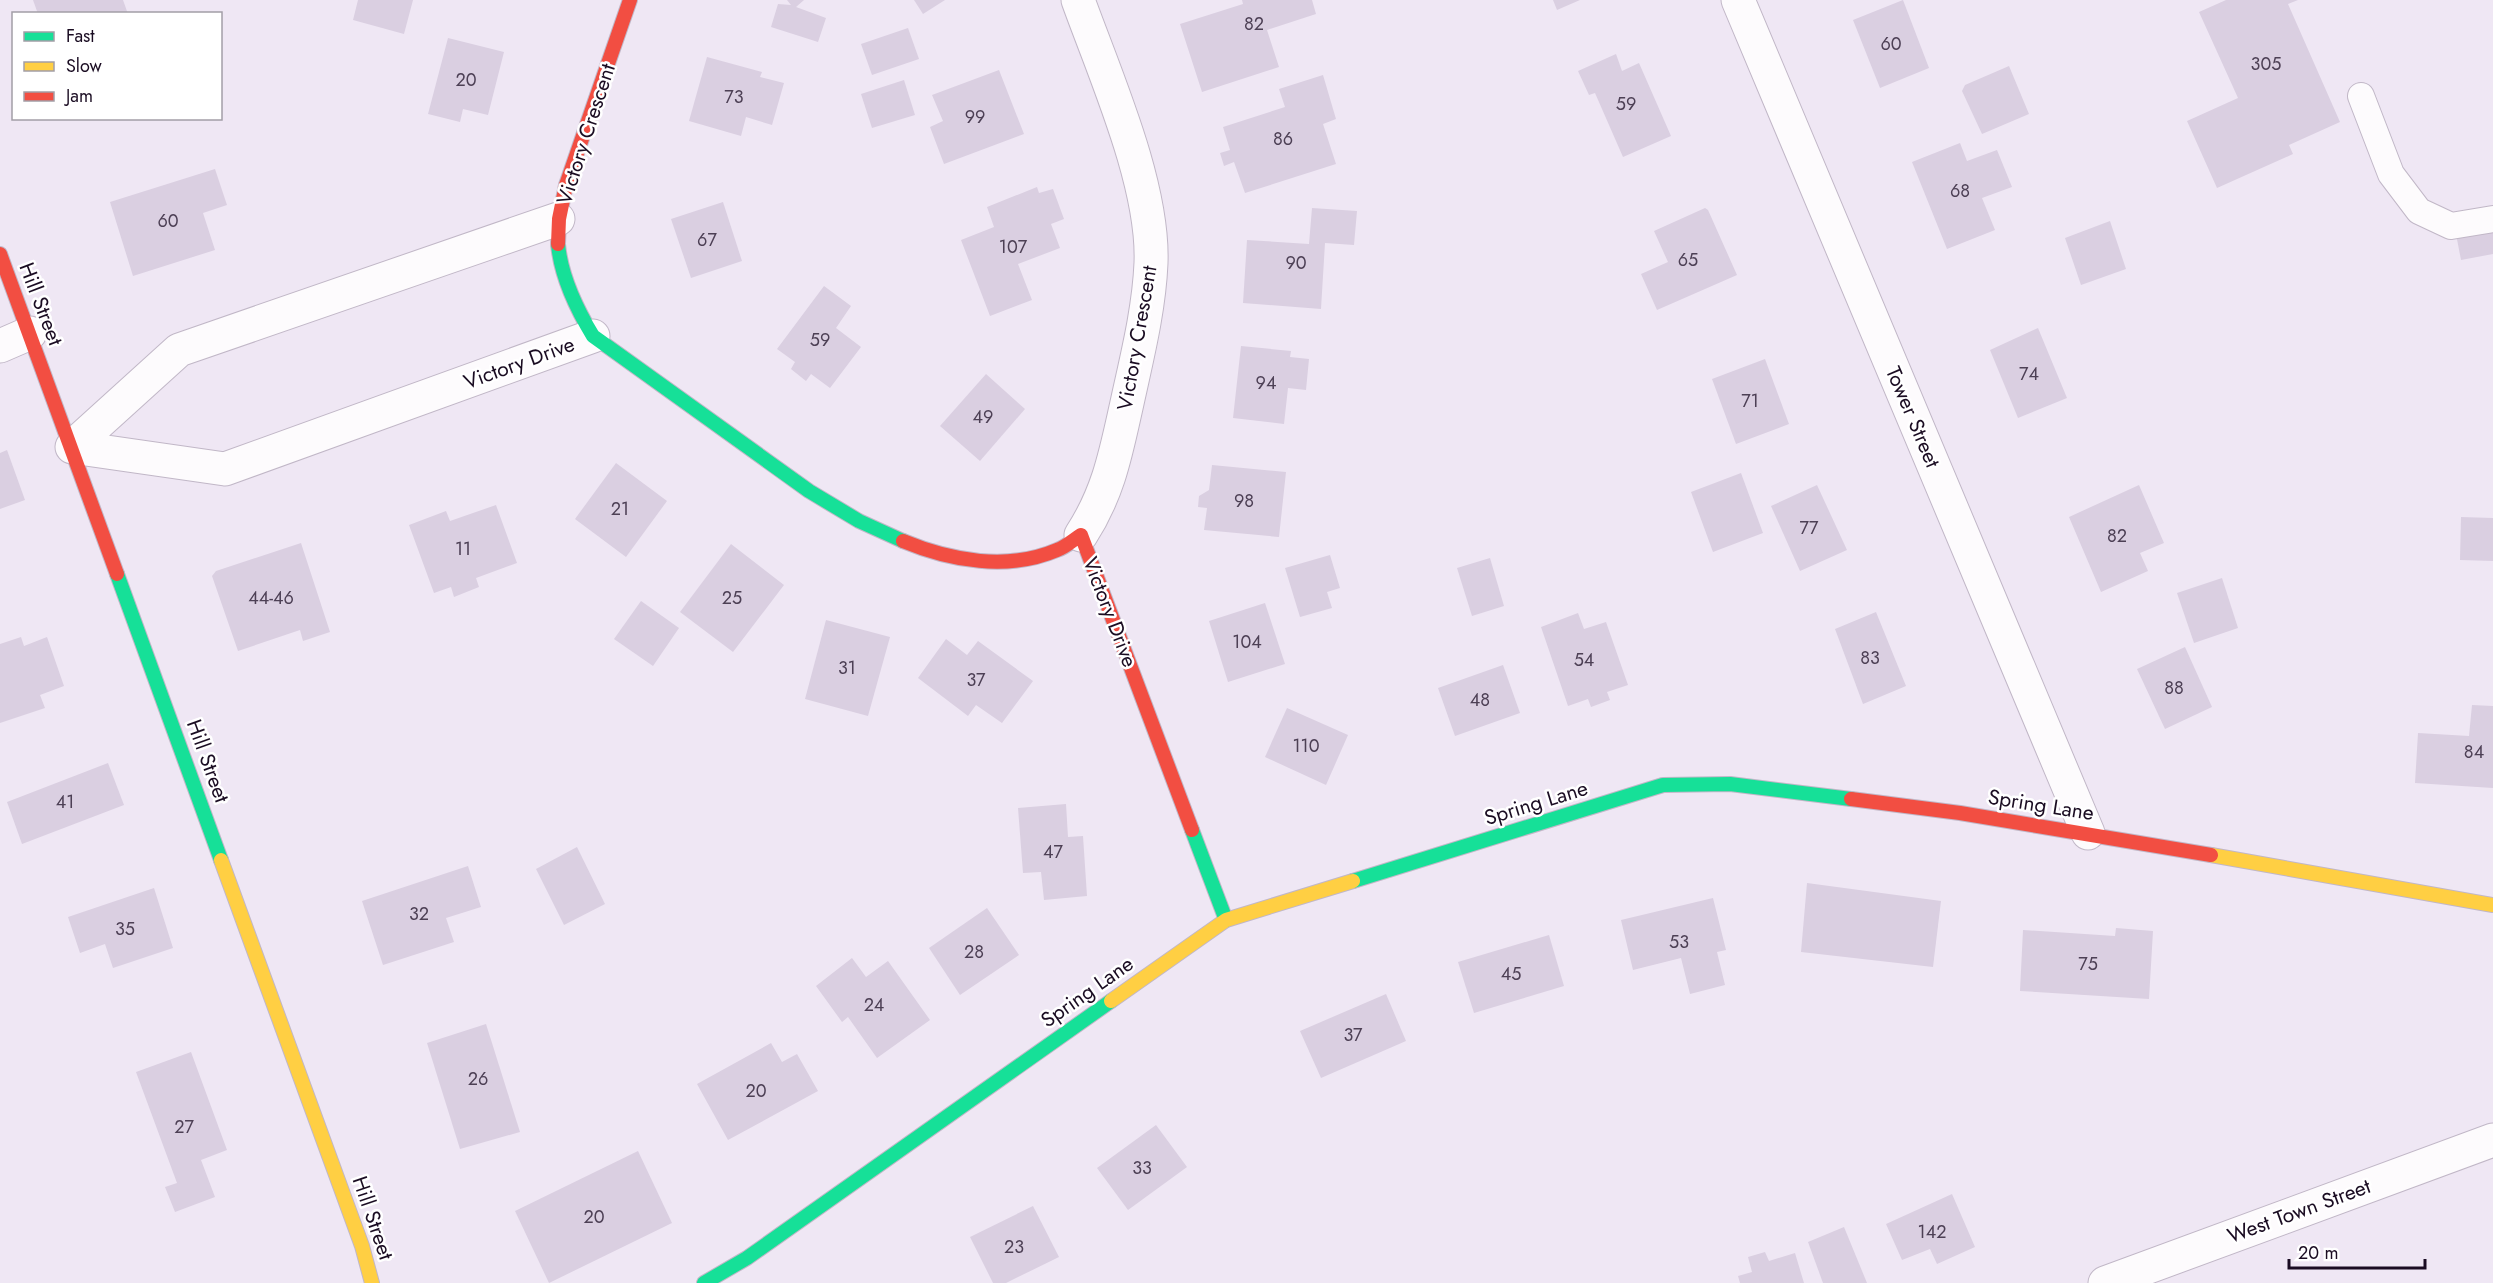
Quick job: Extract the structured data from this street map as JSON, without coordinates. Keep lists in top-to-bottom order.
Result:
{
  "streets": {
    "street": [
      "Victory Crescent",
      "Hill Street",
      "Victory Drive",
      "Tower Street",
      "Spring Lane",
      "West Town Street"
    ]
  },
  "crossings": [
    ["Victory Crescent", "Victory Drive"],
    ["Hill Street", "Victory Drive"],
    ["Victory Drive", "Spring Lane"],
    ["Tower Street", "Spring Lane"]
  ],
  "house_numbers": [
    "82",
    "60",
    "305",
    "20",
    "73",
    "59",
    "99",
    "86",
    "68",
    "60",
    "67",
    "107",
    "65",
    "90",
    "59",
    "74",
    "94",
    "71",
    "49",
    "98",
    "21",
    "77",
    "82",
    "11",
    "44-46",
    "25",
    "104",
    "83",
    "54",
    "31",
    "37",
    "88",
    "48",
    "110",
    "84",
    "41",
    "47",
    "32",
    "35",
    "53",
    "28",
    "75",
    "45",
    "24",
    "37",
    "26",
    "20",
    "27",
    "33",
    "20",
    "142",
    "23"
  ],
  "legend": ["Fast", "Slow", "Jam"],
  "scale_bar": "20 m"
}
